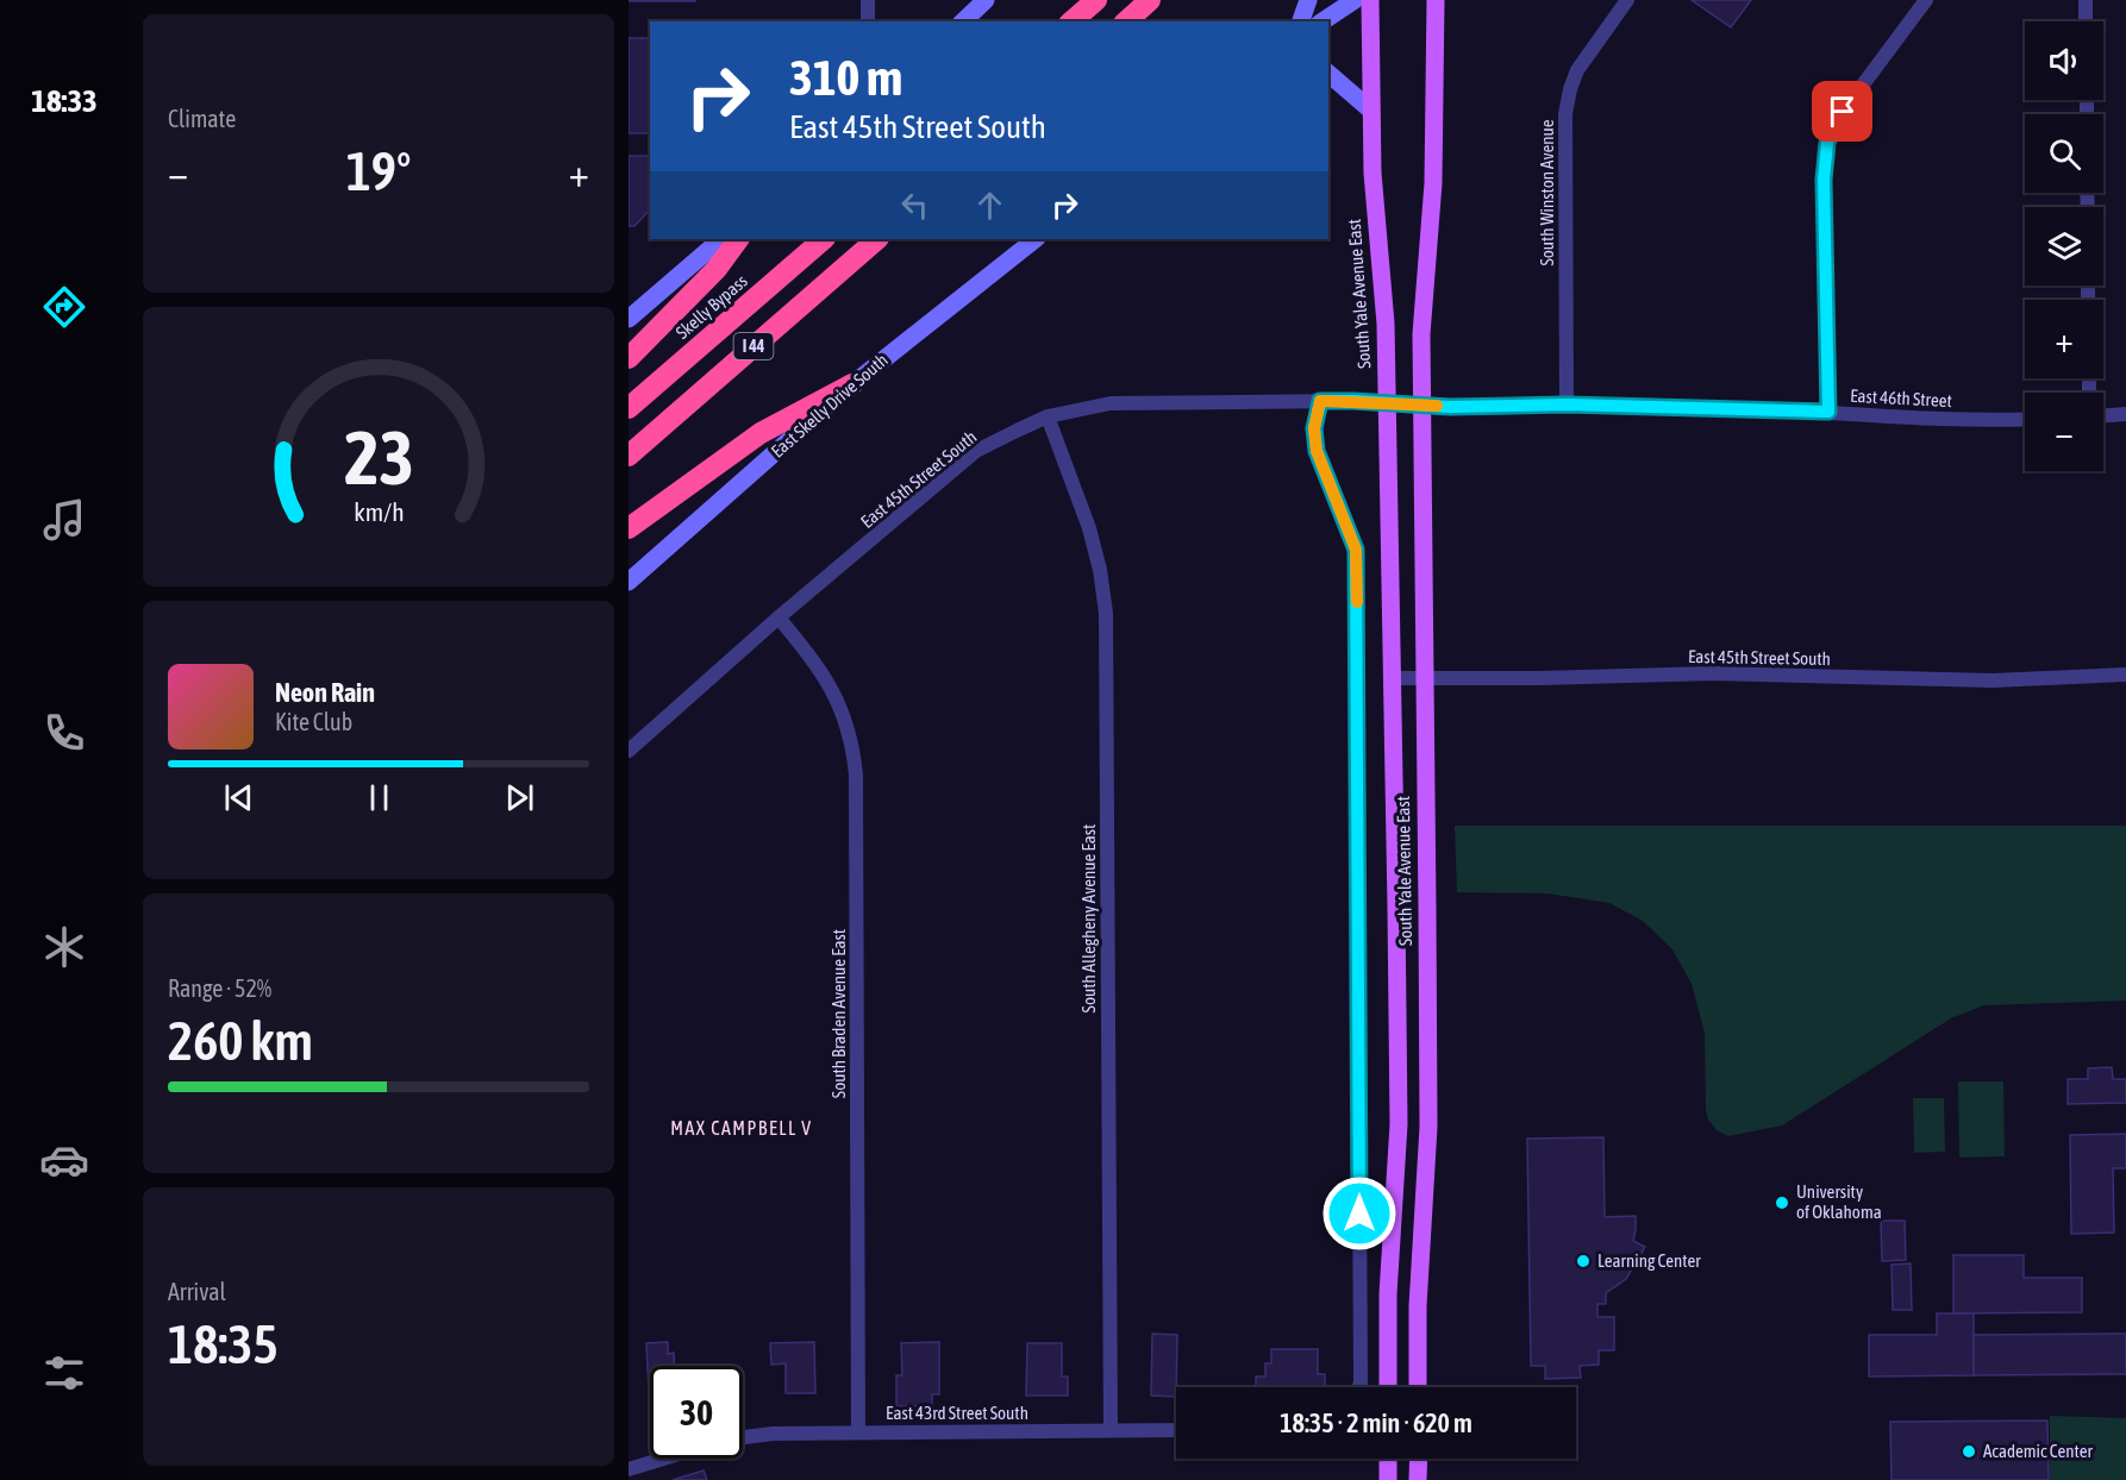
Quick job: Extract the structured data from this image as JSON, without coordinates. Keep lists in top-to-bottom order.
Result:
{
  "streets": {
    "highway": ["Skelly Bypass", "I 44"],
    "main road": ["South Yale Avenue East", "East Skelly Drive South"],
    "street": [
      "South Winston Avenue",
      "East 46th Street",
      "East 45th Street South",
      "South Allegheny Avenue East",
      "South Braden Avenue East",
      "East 43rd Street South"
    ]
  },
  "crossings": [
    ["South Winston Avenue", "East 46th Street"],
    ["South Yale Avenue East", "East 46th Street"],
    ["South Yale Avenue East", "East 45th Street South"],
    ["East 45th Street South", "South Allegheny Avenue East"],
    ["East 45th Street South", "South Braden Avenue East"],
    ["South Allegheny Avenue East", "East 43rd Street South"],
    ["South Braden Avenue East", "East 43rd Street South"]
  ],
  "districts": ["MAX CAMPBELL V"],
  "places": ["University of Oklahoma", "Learning Center", "Academic Center"],
  "page": {
    "tabs": "18:33",
    "tile": [
      "Climate",
      ["Range · 52%", "260 km"],
      ["Arrival", "18:35"]
    ],
    "map_buttons": ["+", "−"],
    "turn": ["310 m", "East 45th Street South"],
    "heat": ["−", "19°", "+"],
    "song": ["Neon Rain", "Kite Club"],
    "limit": "30",
    "trip": "18:35 · 2 min · 620 m",
    "gauge": ["23", "km/h"]
  }
}
